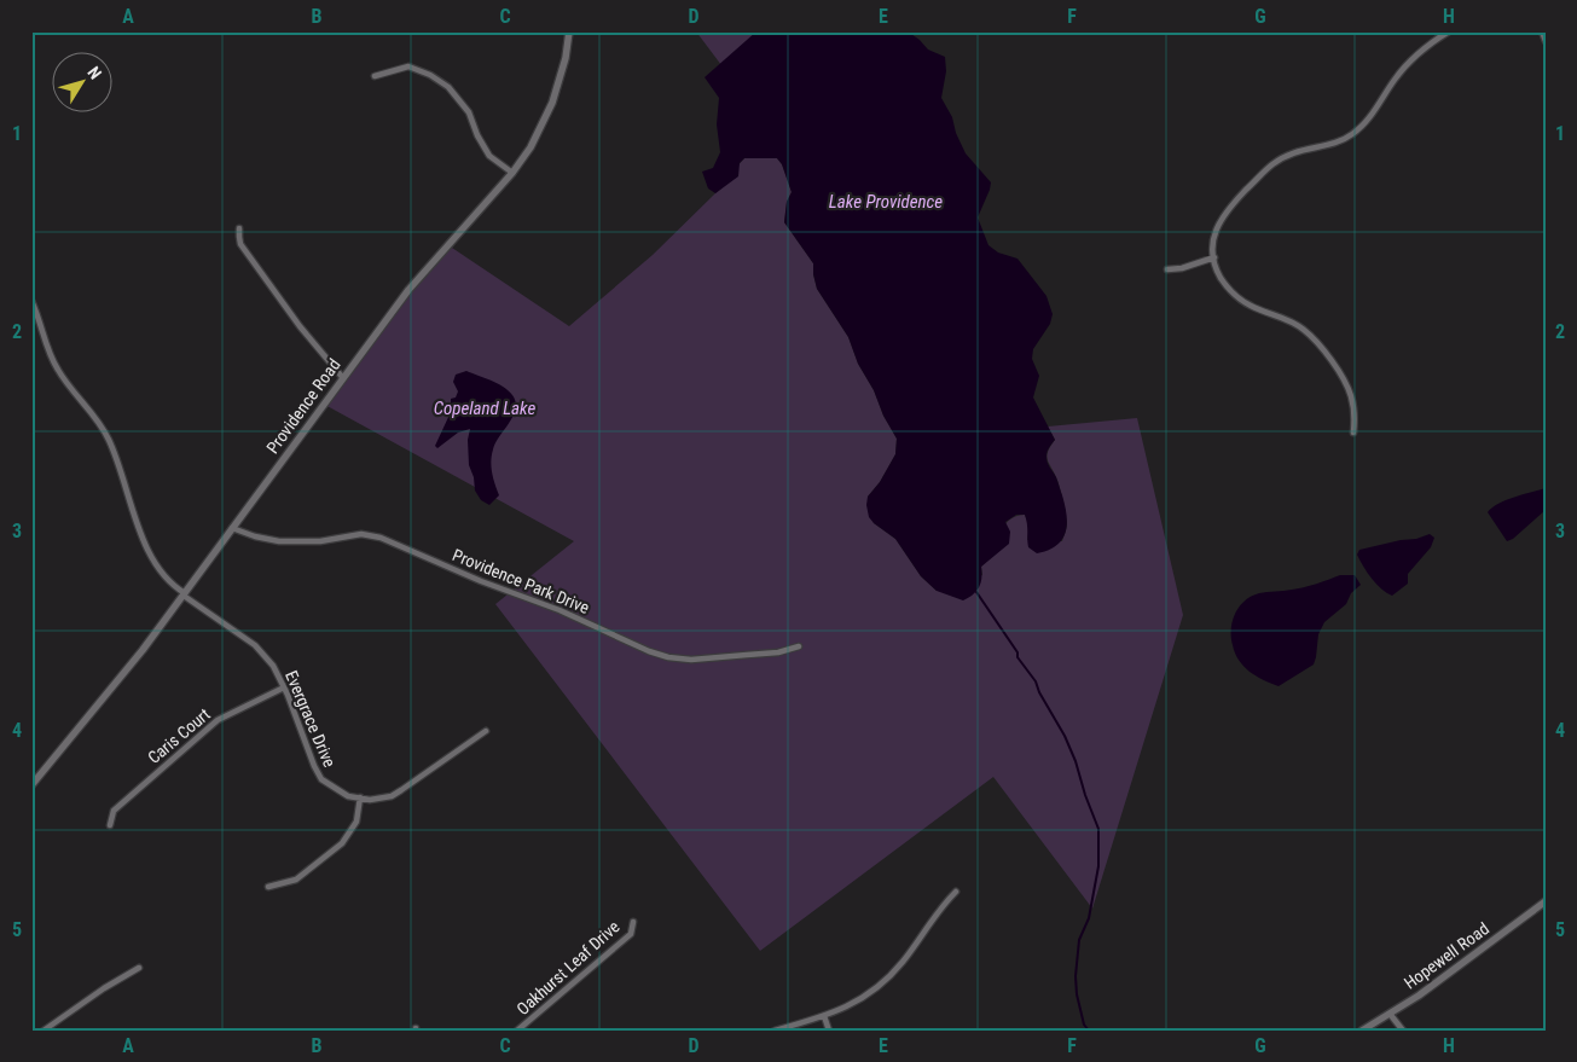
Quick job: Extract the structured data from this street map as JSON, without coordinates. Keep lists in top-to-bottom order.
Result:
{
  "streets": {
    "street": [
      "Providence Road",
      "Providence Park Drive",
      "Evergrace Drive",
      "Caris Court",
      "Hopewell Road",
      "Oakhurst Leaf Drive"
    ]
  },
  "crossings": [
    ["Providence Road", "Providence Park Drive"],
    ["Providence Road", "Evergrace Drive"],
    ["Evergrace Drive", "Caris Court"]
  ],
  "water": ["Lake Providence", "Copeland Lake"],
  "north": "top right",
  "grid": {
    "columns": [
      "A",
      "B",
      "C",
      "D",
      "E",
      "F",
      "G",
      "H"
    ],
    "rows": [
      "1",
      "2",
      "3",
      "4",
      "5"
    ]
  }
}
